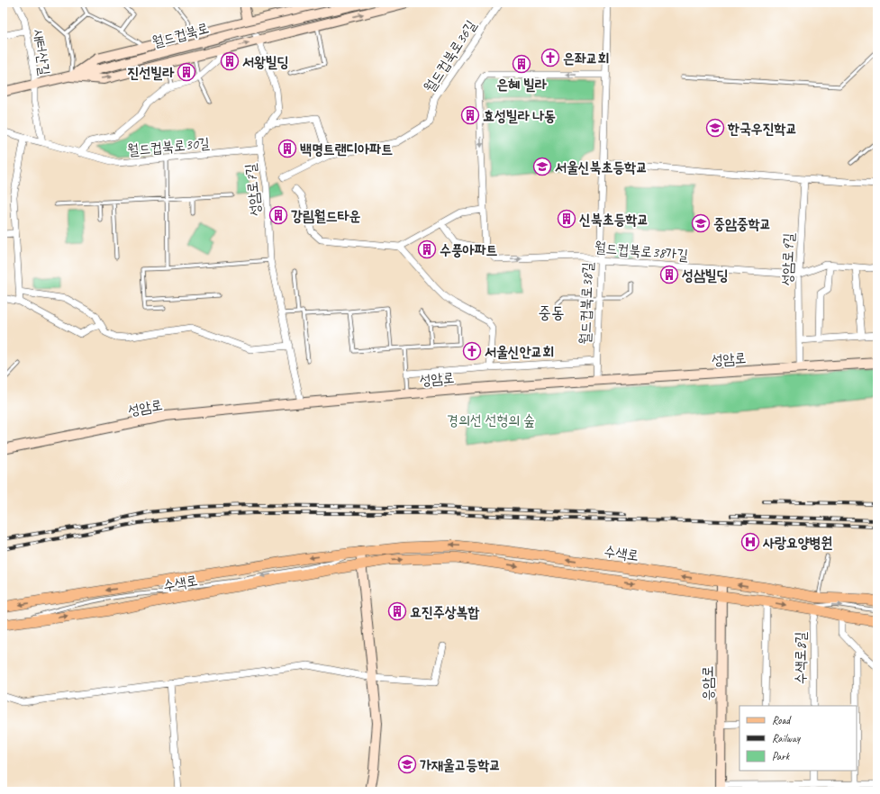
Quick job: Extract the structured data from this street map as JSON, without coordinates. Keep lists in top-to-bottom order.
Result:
{
  "streets": {
    "main road": [
      "월드컵북로",
      "성암로",
      "수색로",
      "응암로"
    ],
    "street": [
      "새터산길",
      "월드컵북로36길",
      "월드컵북로30길",
      "성암로7길",
      "월드컵북로38가길",
      "성암로9길",
      "월드컵북로38길",
      "수색로8길"
    ]
  },
  "crossings": [
    ["월드컵북로", "새터산길"],
    ["월드컵북로", "월드컵북로30길"],
    ["월드컵북로30길", "성암로7길"],
    ["성암로7길", "성암로"],
    ["월드컵북로38가길", "성암로9길"],
    ["월드컵북로38가길", "월드컵북로38길"],
    ["성암로9길", "성암로"],
    ["월드컵북로38길", "성암로"],
    ["수색로", "수색로8길"],
    ["수색로", "응암로"]
  ],
  "districts": ["중동"],
  "parks": ["경의선 선형의 숲"],
  "places": {
    "church": ["은좌교회", "서울신안교회"],
    "building": [
      "서왕빌딩",
      "은혜 빌라",
      "진선빌라",
      "효성빌라 나동",
      "백명트랜디아파트",
      "강림월드타운",
      "신북초등학교",
      "수풍아파트",
      "성삼빌딩",
      "요진주상복합"
    ],
    "school or university": [
      "한국우진학교",
      "서울신북초등학교",
      "중암중학교",
      "가재울고등학교"
    ],
    "hospital": ["사랑요양병원"]
  },
  "legend": ["Road", "Railway", "Park"]
}
